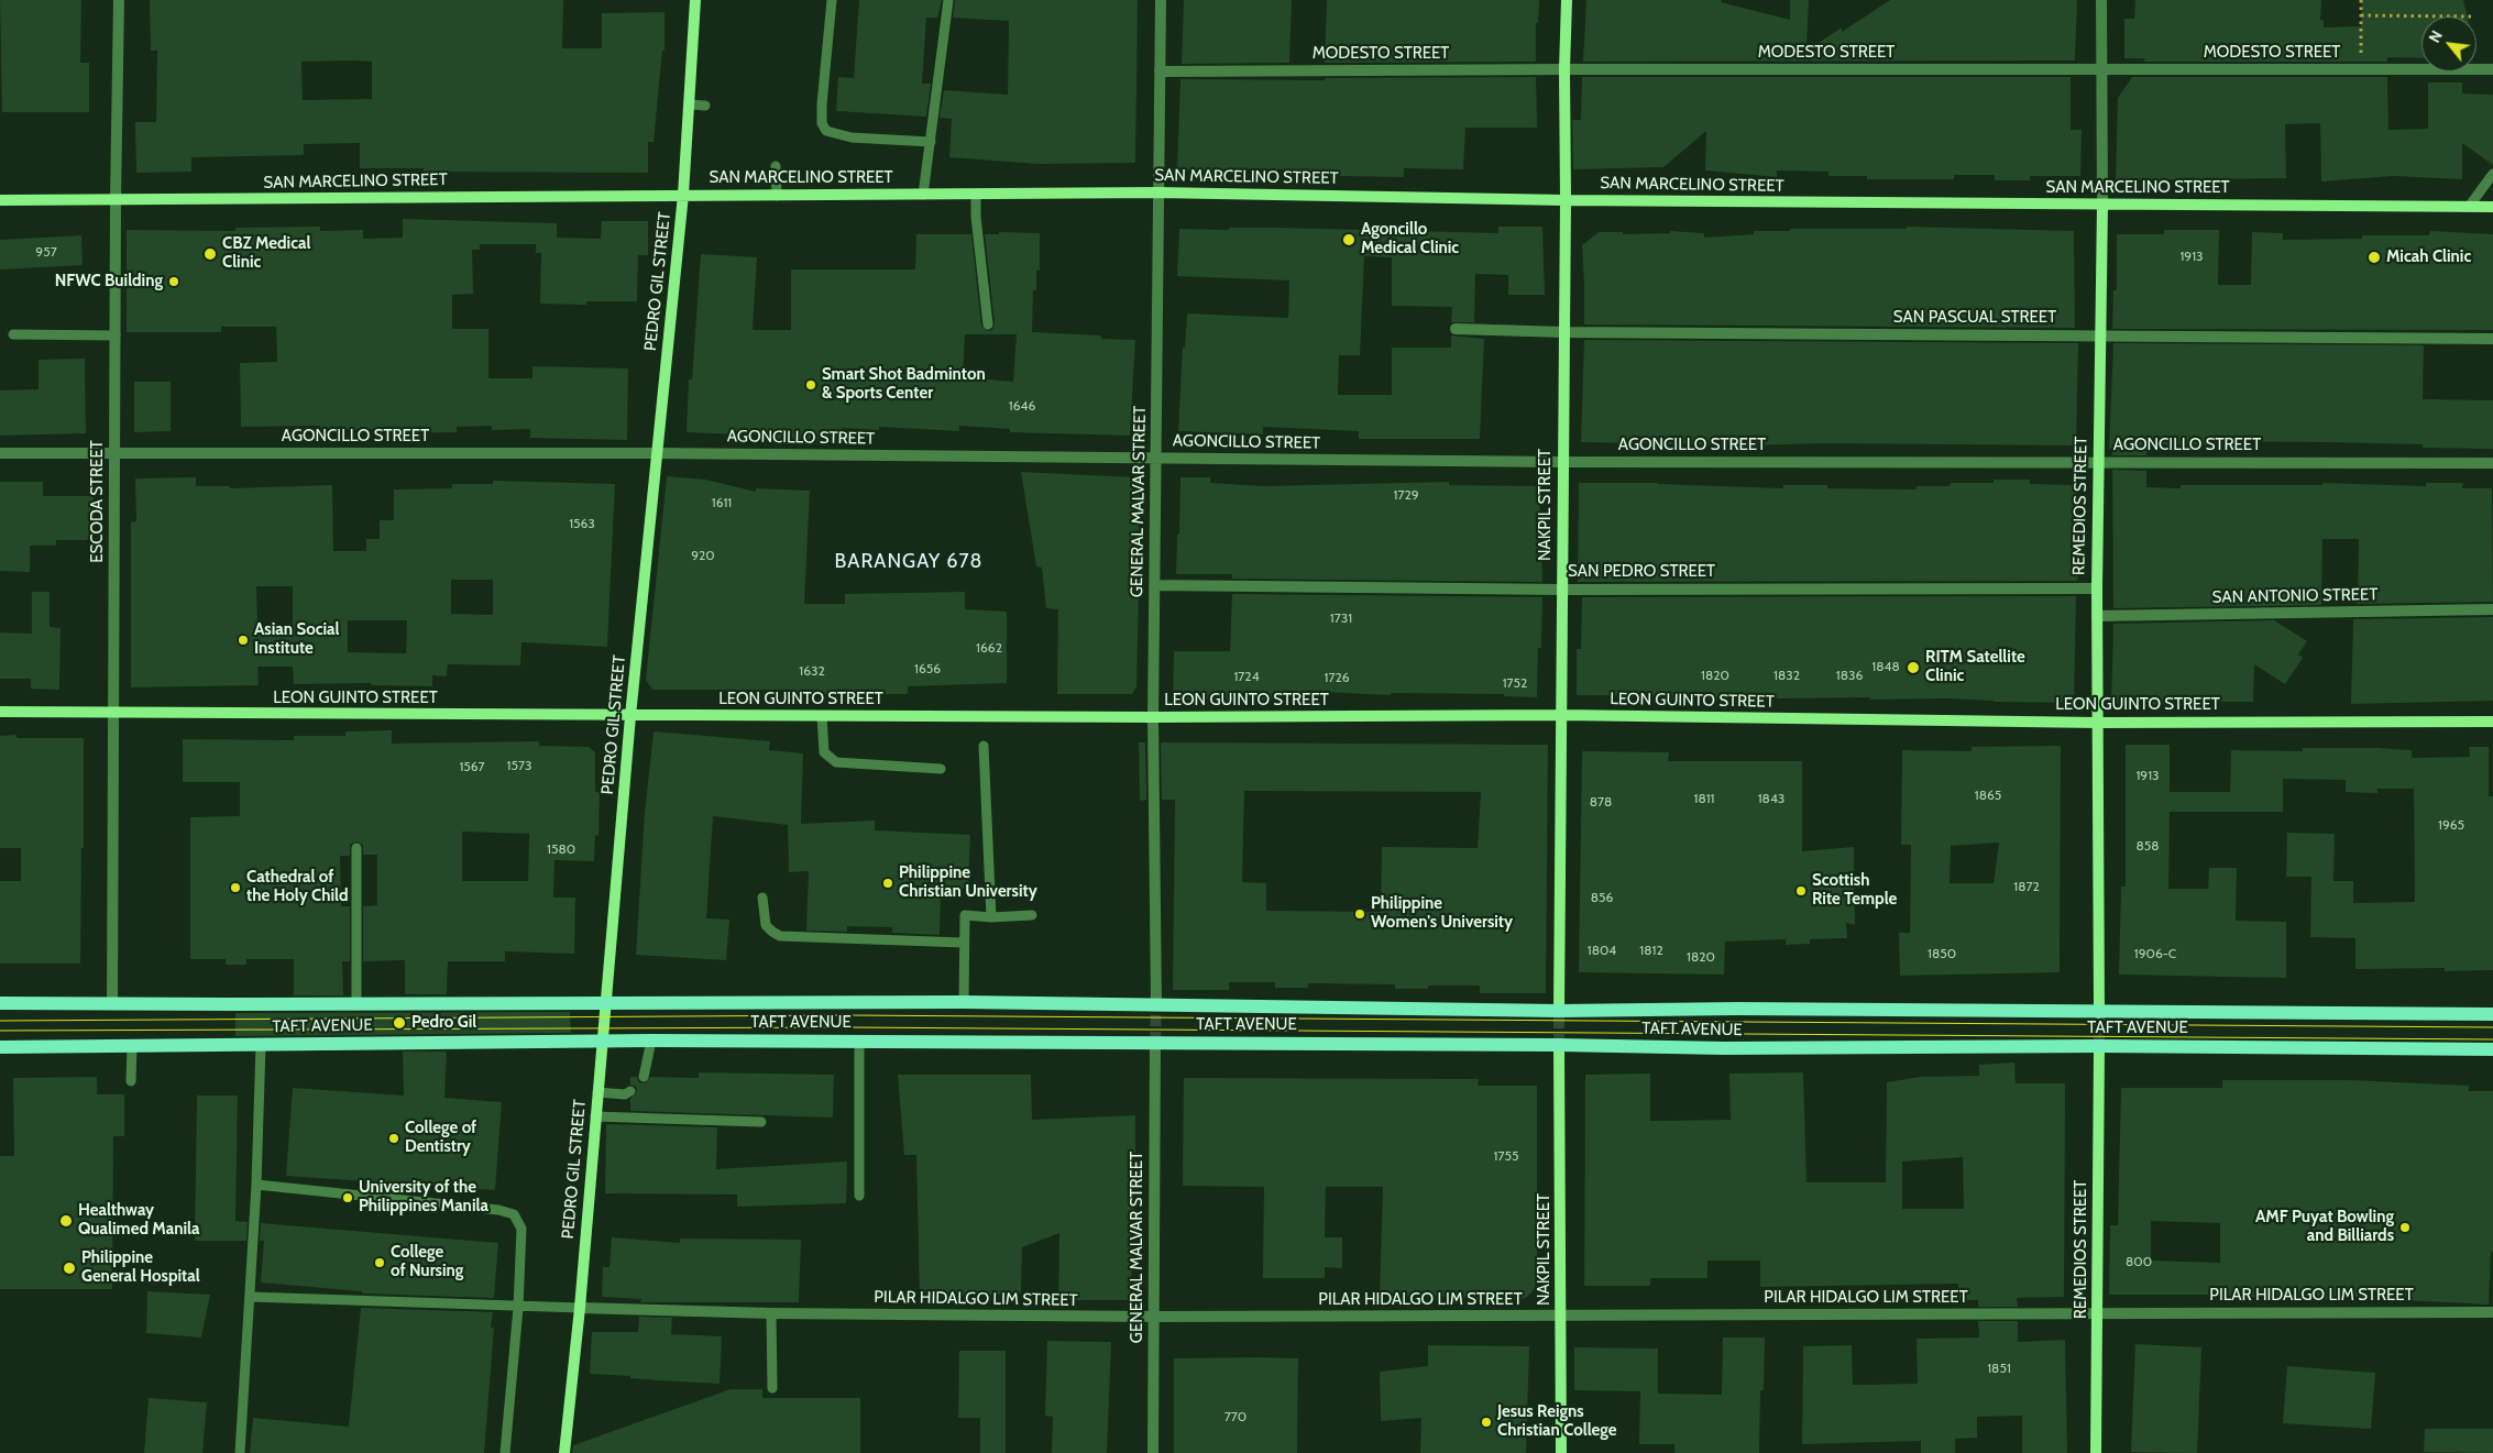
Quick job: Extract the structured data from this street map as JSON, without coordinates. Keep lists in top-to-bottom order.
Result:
{
  "streets": {
    "main road": ["TAFT AVENUE"],
    "street": [
      "MODESTO STREET",
      "SAN MARCELINO STREET",
      "PEDRO GIL STREET",
      "SAN PASCUAL STREET",
      "AGONCILLO STREET",
      "ESCODA STREET",
      "GENERAL MALVAR STREET",
      "NAKPIL STREET",
      "REMEDIOS STREET",
      "SAN PEDRO STREET",
      "SAN ANTONIO STREET",
      "LEON GUINTO STREET",
      "PILAR HIDALGO LIM STREET"
    ]
  },
  "crossings": [
    ["MODESTO STREET", "GENERAL MALVAR STREET"],
    ["MODESTO STREET", "NAKPIL STREET"],
    ["MODESTO STREET", "REMEDIOS STREET"],
    ["SAN MARCELINO STREET", "PEDRO GIL STREET"],
    ["SAN MARCELINO STREET", "ESCODA STREET"],
    ["SAN MARCELINO STREET", "GENERAL MALVAR STREET"],
    ["SAN MARCELINO STREET", "NAKPIL STREET"],
    ["SAN MARCELINO STREET", "REMEDIOS STREET"],
    ["PEDRO GIL STREET", "AGONCILLO STREET"],
    ["PEDRO GIL STREET", "LEON GUINTO STREET"],
    ["PEDRO GIL STREET", "TAFT AVENUE"],
    ["PEDRO GIL STREET", "PILAR HIDALGO LIM STREET"],
    ["SAN PASCUAL STREET", "NAKPIL STREET"],
    ["SAN PASCUAL STREET", "REMEDIOS STREET"],
    ["AGONCILLO STREET", "ESCODA STREET"],
    ["AGONCILLO STREET", "GENERAL MALVAR STREET"],
    ["AGONCILLO STREET", "NAKPIL STREET"],
    ["AGONCILLO STREET", "REMEDIOS STREET"],
    ["ESCODA STREET", "LEON GUINTO STREET"],
    ["ESCODA STREET", "TAFT AVENUE"],
    ["GENERAL MALVAR STREET", "SAN PEDRO STREET"],
    ["GENERAL MALVAR STREET", "LEON GUINTO STREET"],
    ["GENERAL MALVAR STREET", "TAFT AVENUE"],
    ["GENERAL MALVAR STREET", "PILAR HIDALGO LIM STREET"],
    ["NAKPIL STREET", "SAN PEDRO STREET"],
    ["NAKPIL STREET", "LEON GUINTO STREET"],
    ["NAKPIL STREET", "TAFT AVENUE"],
    ["NAKPIL STREET", "PILAR HIDALGO LIM STREET"],
    ["REMEDIOS STREET", "SAN PEDRO STREET"],
    ["REMEDIOS STREET", "SAN ANTONIO STREET"],
    ["REMEDIOS STREET", "LEON GUINTO STREET"],
    ["REMEDIOS STREET", "TAFT AVENUE"],
    ["REMEDIOS STREET", "PILAR HIDALGO LIM STREET"]
  ],
  "districts": ["BARANGAY 678"],
  "places": [
    "Agoncillo Medical Clinic",
    "CBZ Medical Clinic",
    "Micah Clinic",
    "NFWC Building",
    "Smart Shot Badminton & Sports Center",
    "Asian Social Institute",
    "RITM Satellite Clinic",
    "Philippine Christian University",
    "Cathedral of the Holy Child",
    "Scottish Rite Temple",
    "Philippine Women's University",
    "Pedro Gil",
    "College of Dentistry",
    "University of the Philippines Manila",
    "Healthway Qualimed Manila",
    "AMF Puyat Bowling and Billiards",
    "College of Nursing",
    "Philippine General Hospital",
    "Jesus Reigns Christian College"
  ],
  "house_numbers": [
    "957",
    "1913",
    "1646",
    "1729",
    "1611",
    "1563",
    "920",
    "1731",
    "1662",
    "1848",
    "1656",
    "1632",
    "1820",
    "1832",
    "1836",
    "1724",
    "1726",
    "1752",
    "1573",
    "1567",
    "1913",
    "1865",
    "1811",
    "1843",
    "878",
    "1965",
    "858",
    "1580",
    "1872",
    "856",
    "1804",
    "1812",
    "1850",
    "1906-C",
    "1820",
    "1755",
    "800",
    "1851",
    "770"
  ],
  "north": "top left"
}
